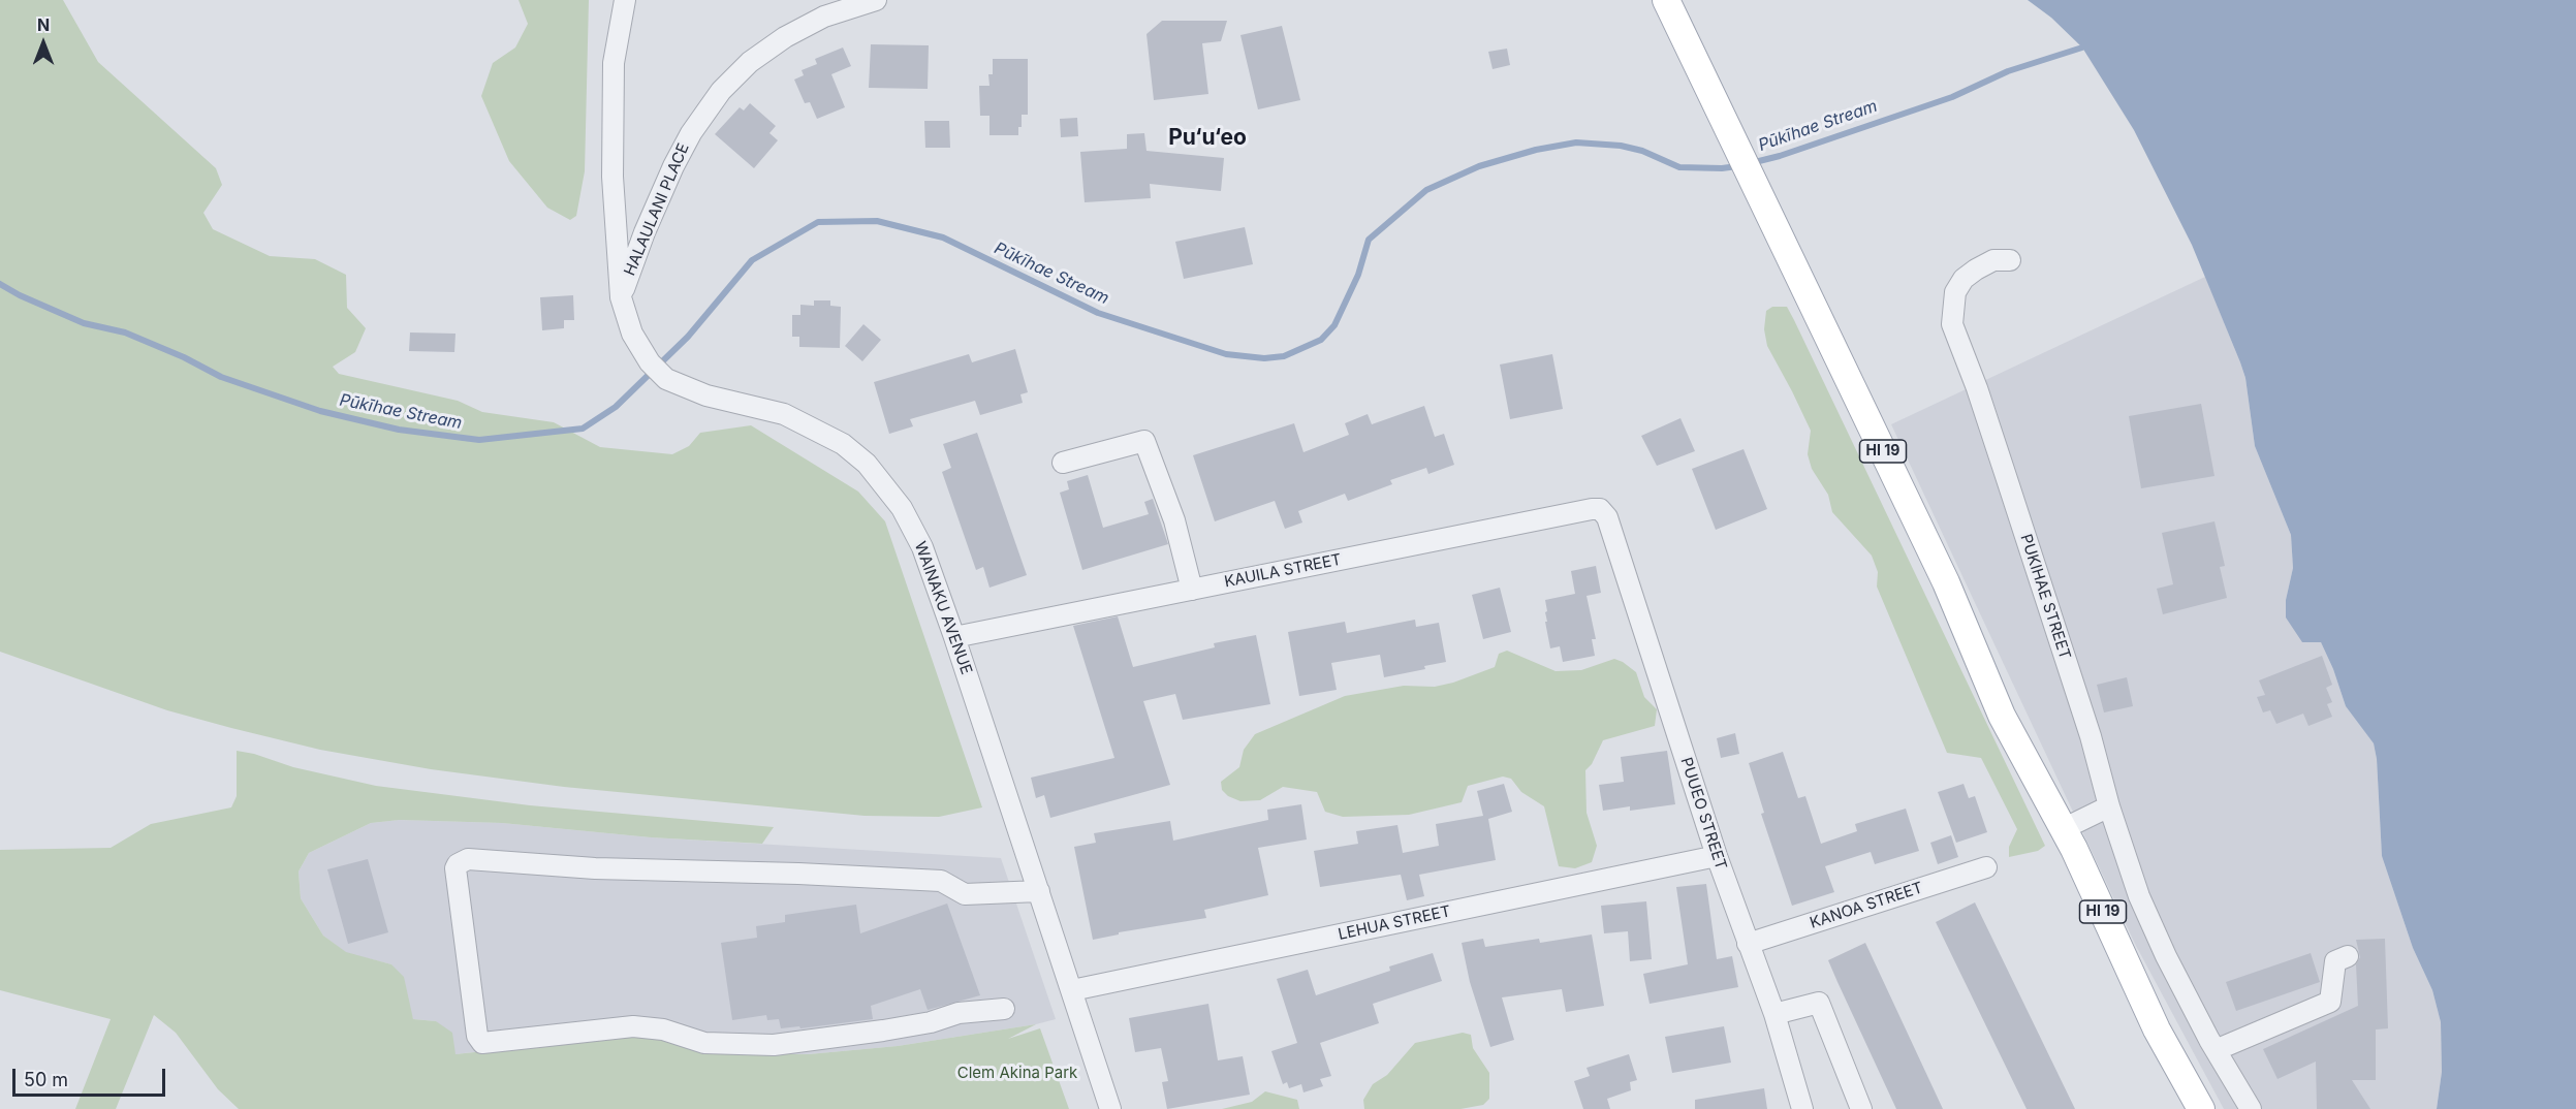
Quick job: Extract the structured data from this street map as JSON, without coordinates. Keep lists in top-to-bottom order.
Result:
{
  "streets": {
    "main road": ["HI 19"],
    "street": [
      "HALAULANI PLACE",
      "KAUILA STREET",
      "PUKIHAE STREET",
      "WAINAKU AVENUE",
      "PUUEO STREET",
      "KANOA STREET",
      "LEHUA STREET"
    ]
  },
  "crossings": [
    ["HALAULANI PLACE", "WAINAKU AVENUE"],
    ["KAUILA STREET", "WAINAKU AVENUE"],
    ["KAUILA STREET", "PUUEO STREET"],
    ["WAINAKU AVENUE", "LEHUA STREET"],
    ["PUUEO STREET", "KANOA STREET"],
    ["PUUEO STREET", "LEHUA STREET"]
  ],
  "districts": ["Pu‘u‘eo"],
  "water": ["Pūkīhae Stream"],
  "parks": ["Clem Akina Park"],
  "scale_bar": "50 m",
  "north": "top"
}
